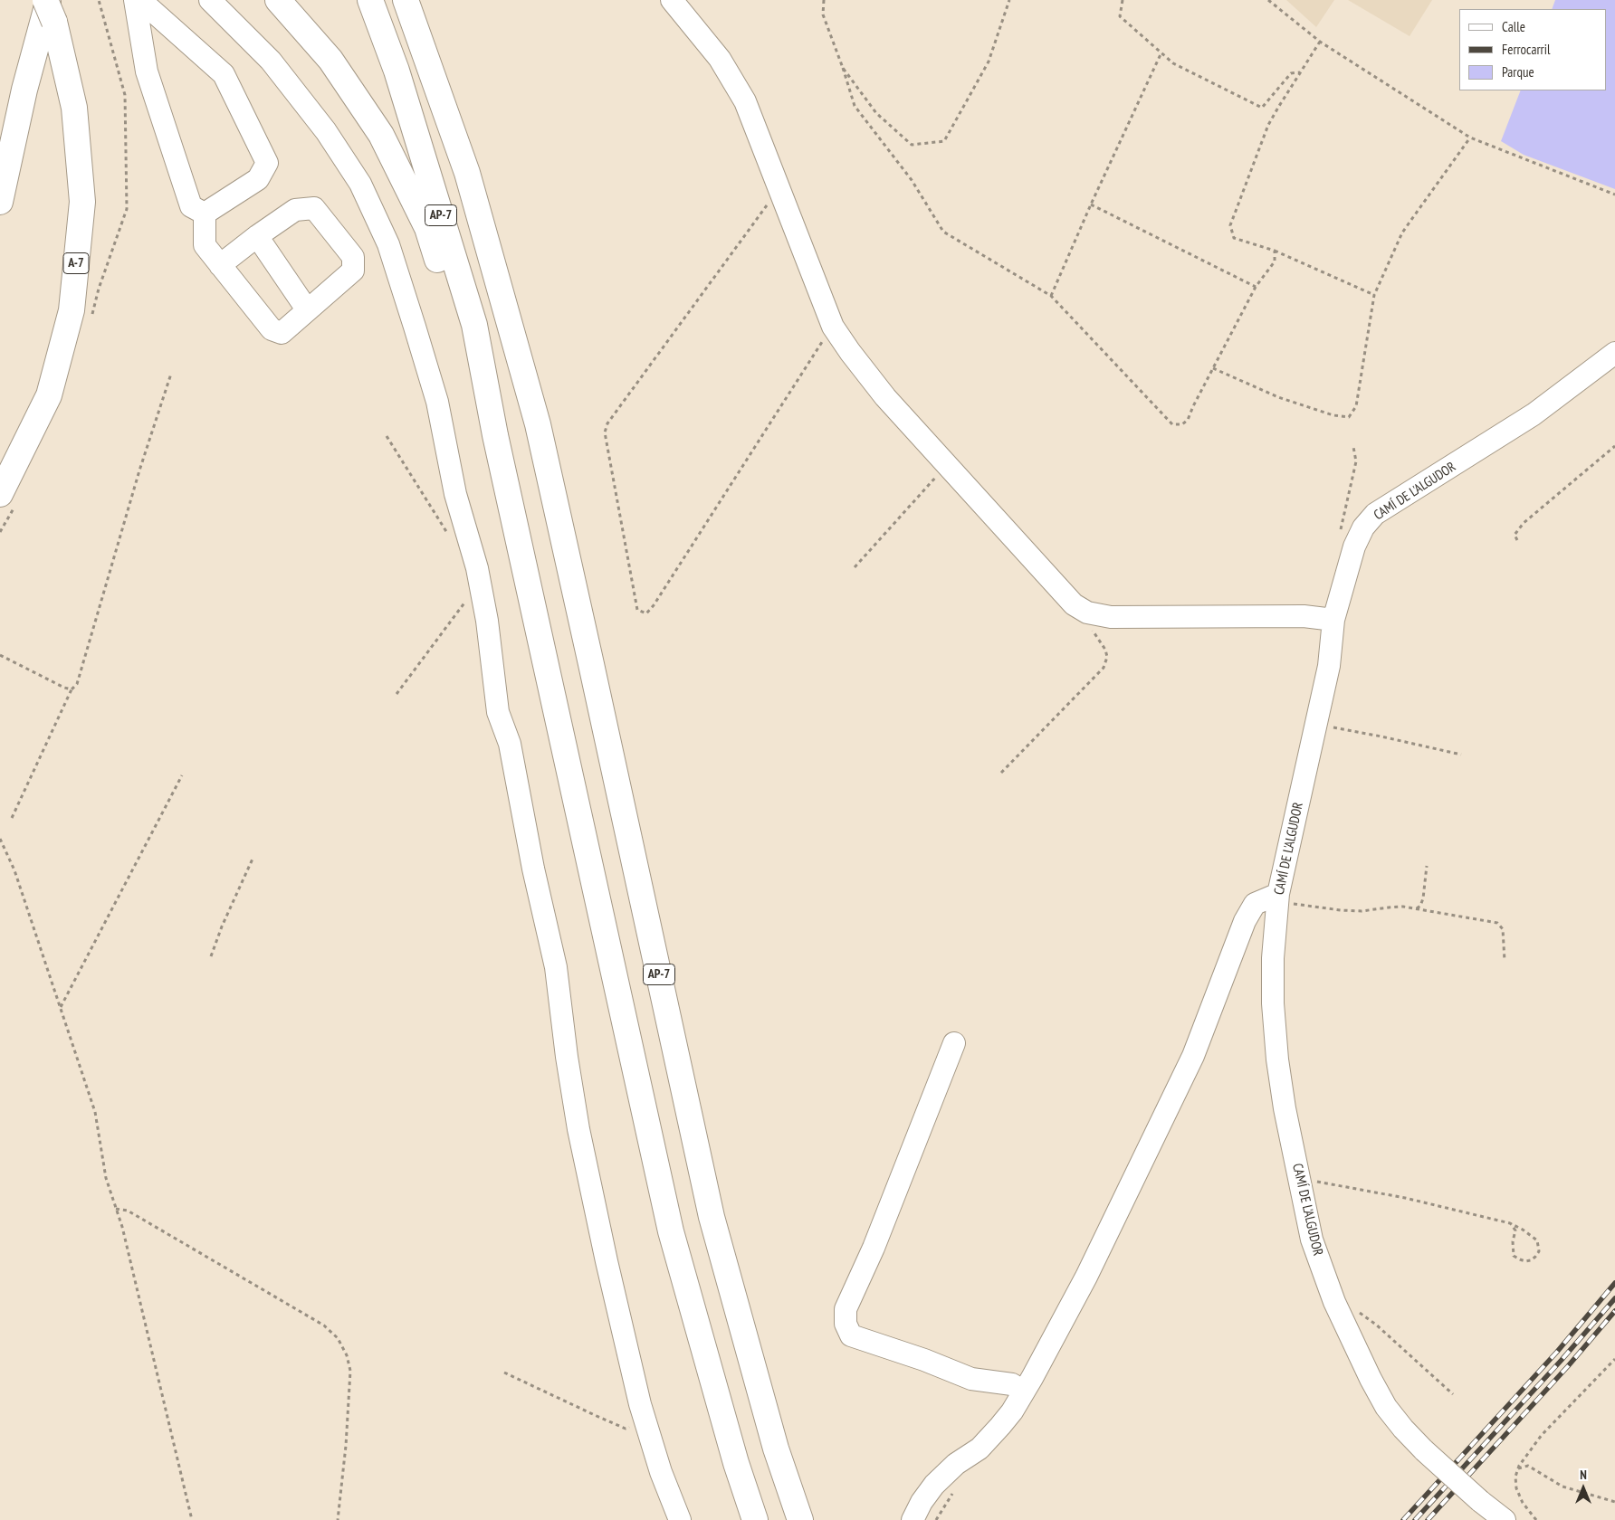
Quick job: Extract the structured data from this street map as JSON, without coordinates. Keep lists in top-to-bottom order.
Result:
{
  "streets": {
    "highway": ["AP-7", "A-7"],
    "street": ["CAMÍ DE L'ALGUDOR"]
  },
  "legend": ["Calle", "Ferrocarril", "Parque"],
  "north": "top"
}
